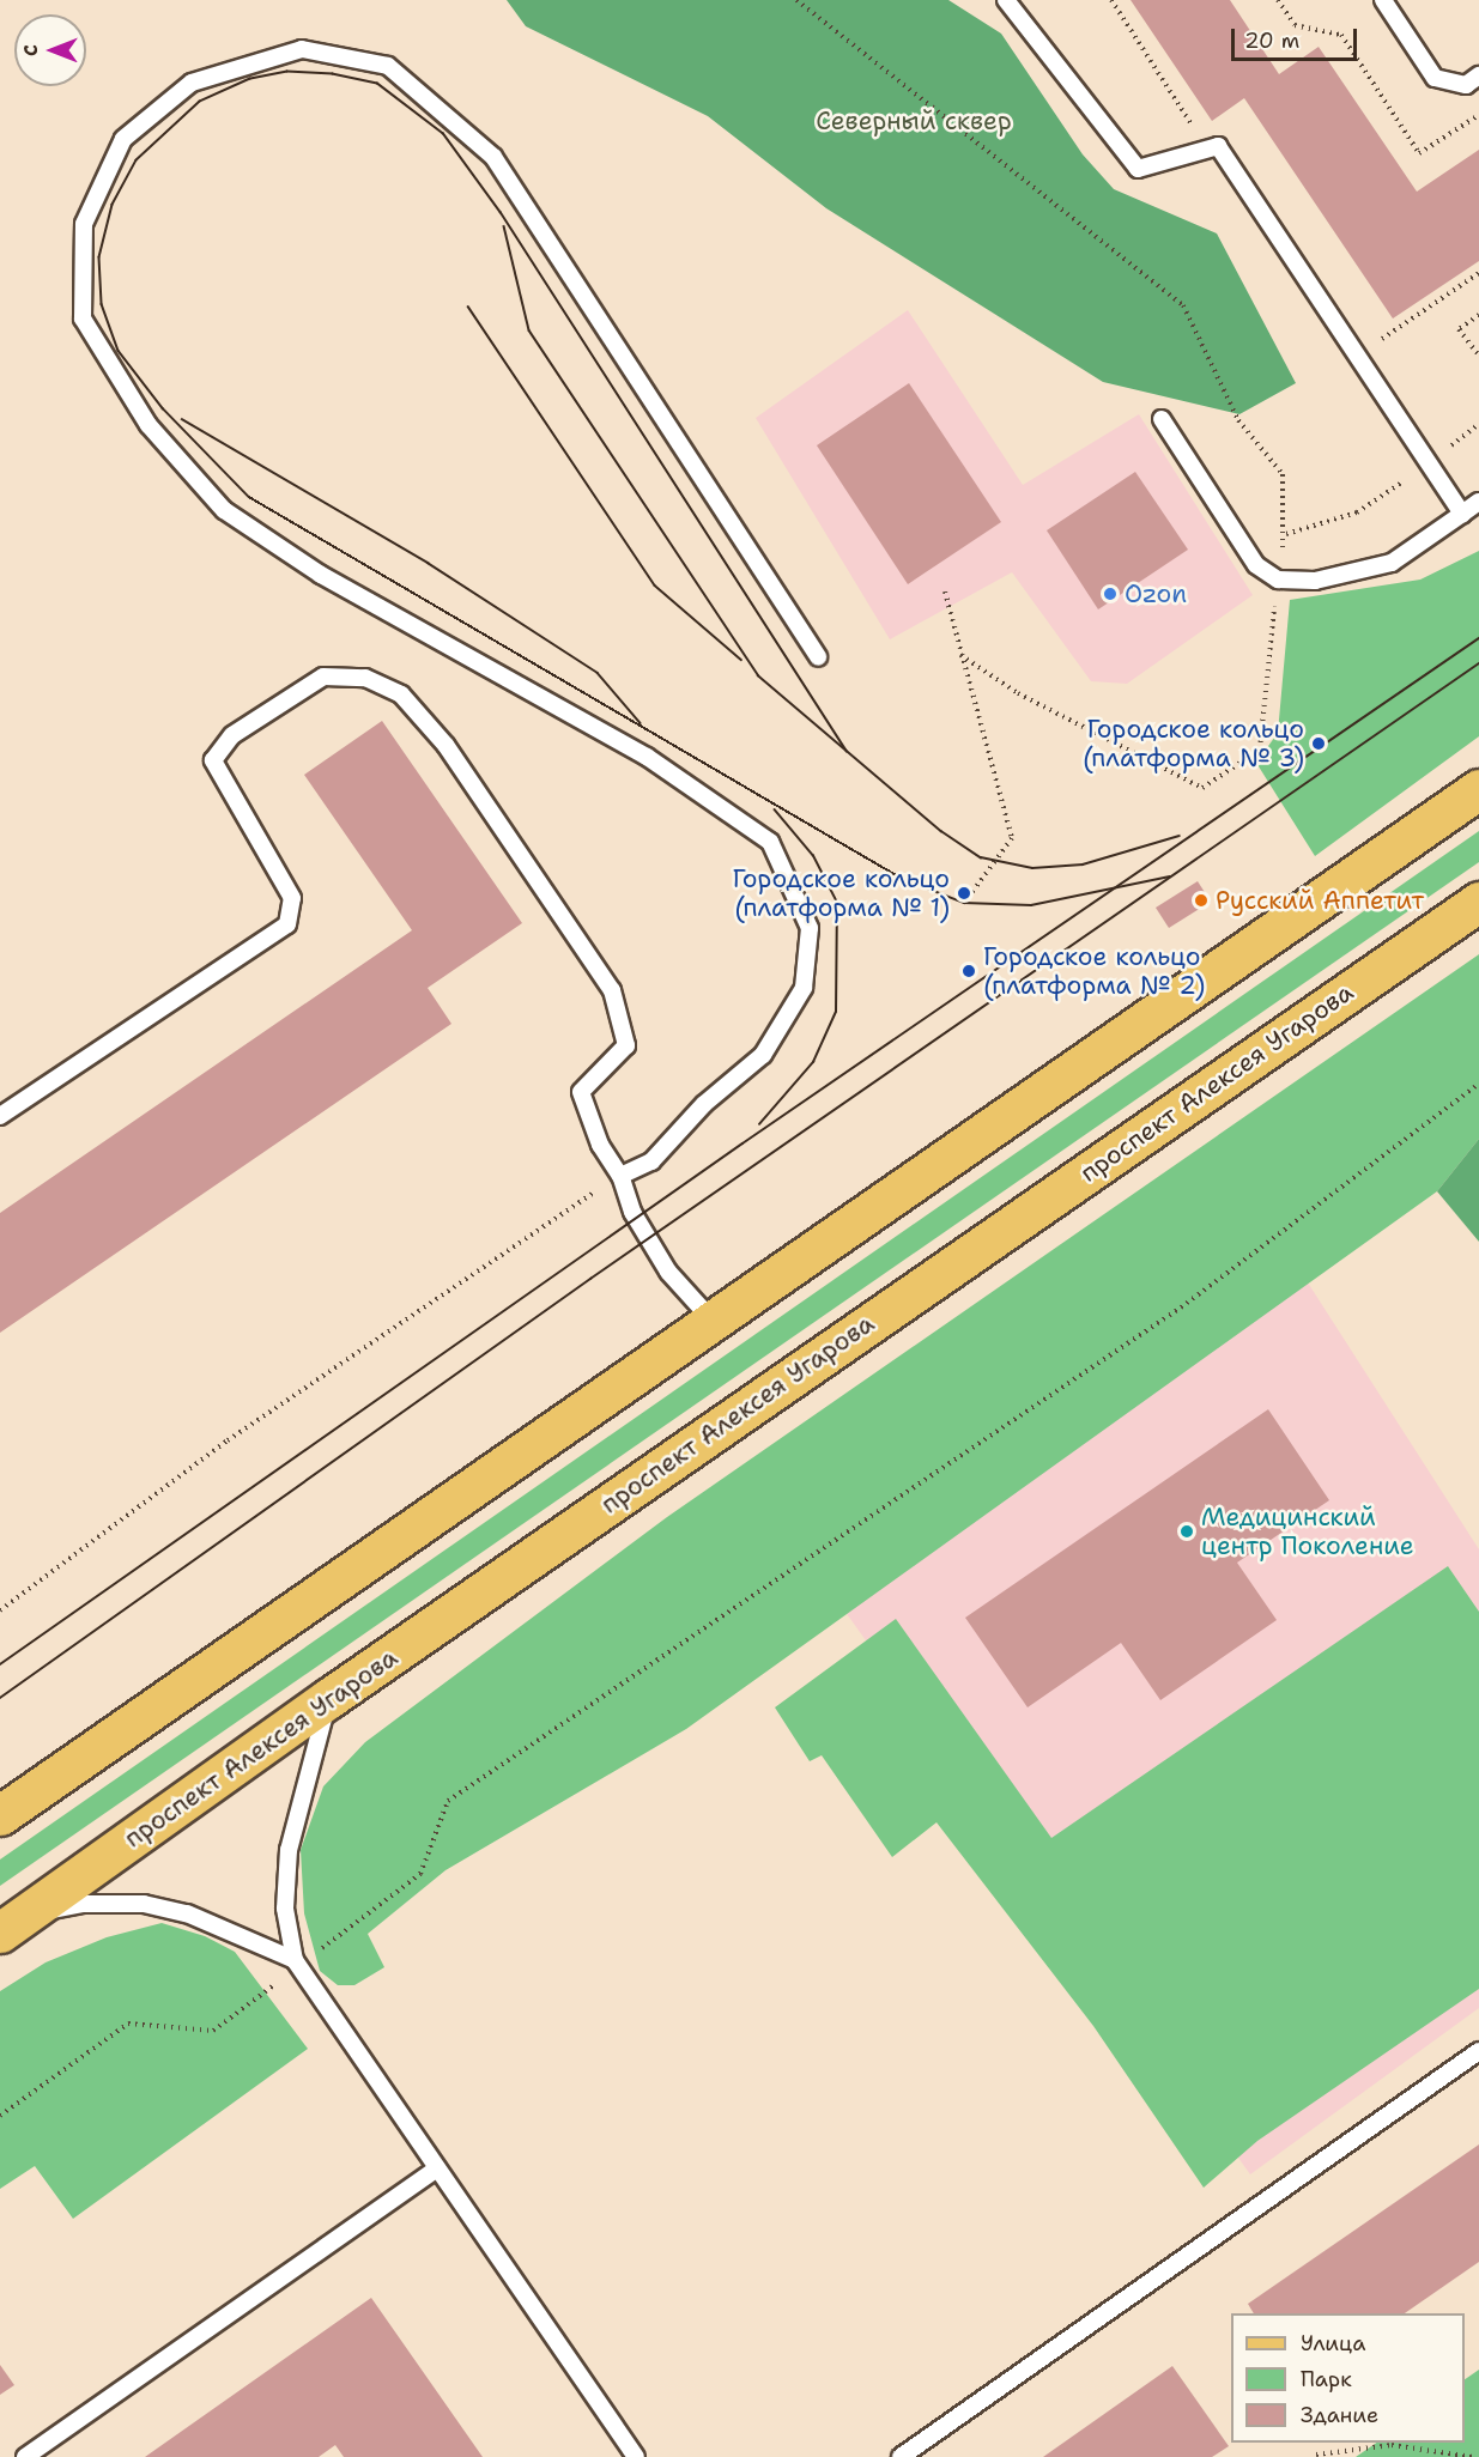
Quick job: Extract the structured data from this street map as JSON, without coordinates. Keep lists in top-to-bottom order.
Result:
{
  "streets": {
    "main road": ["проспект Алексея Угарова"]
  },
  "parks": ["Северный сквер"],
  "places": [
    "Ozon",
    "Городское кольцо (платформа № 3)",
    "Городское кольцо (платформа № 1)",
    "Русский Аппетит",
    "Городское кольцо (платформа № 2)",
    "Медицинский центр Поколение"
  ],
  "legend": ["Улица", "Парк", "Здание"],
  "scale_bar": "20 m",
  "north": "left"
}
